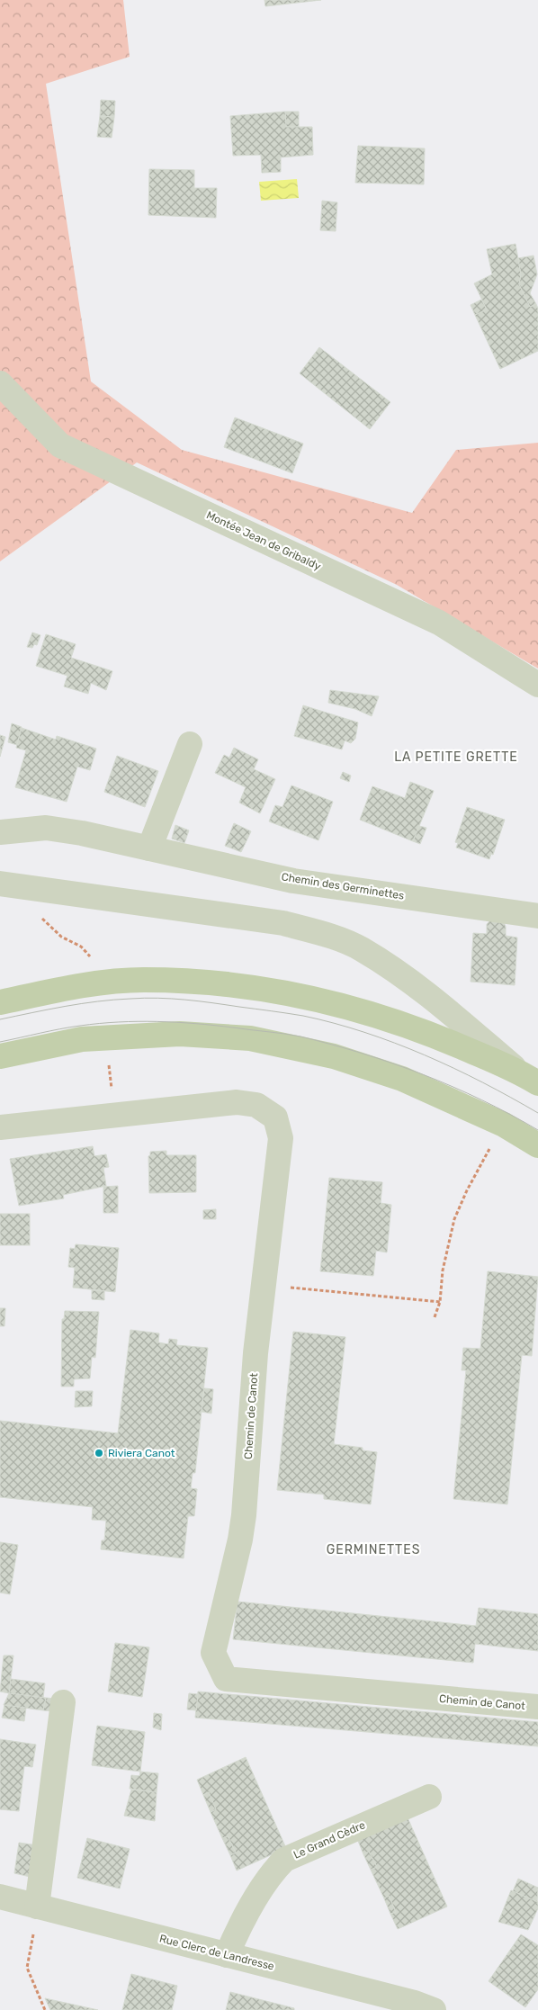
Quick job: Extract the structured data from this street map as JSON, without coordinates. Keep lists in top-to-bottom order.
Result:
{
  "streets": {
    "street": [
      "Montée Jean de Gribaldy",
      "Chemin des Germinettes",
      "Chemin de Canot",
      "Le Grand Cèdre",
      "Rue Clerc de Landresse"
    ]
  },
  "crossings": [
    ["Le Grand Cèdre", "Rue Clerc de Landresse"]
  ],
  "districts": ["LA PETITE GRETTE", "GERMINETTES"],
  "places": ["Riviera Canot"]
}
